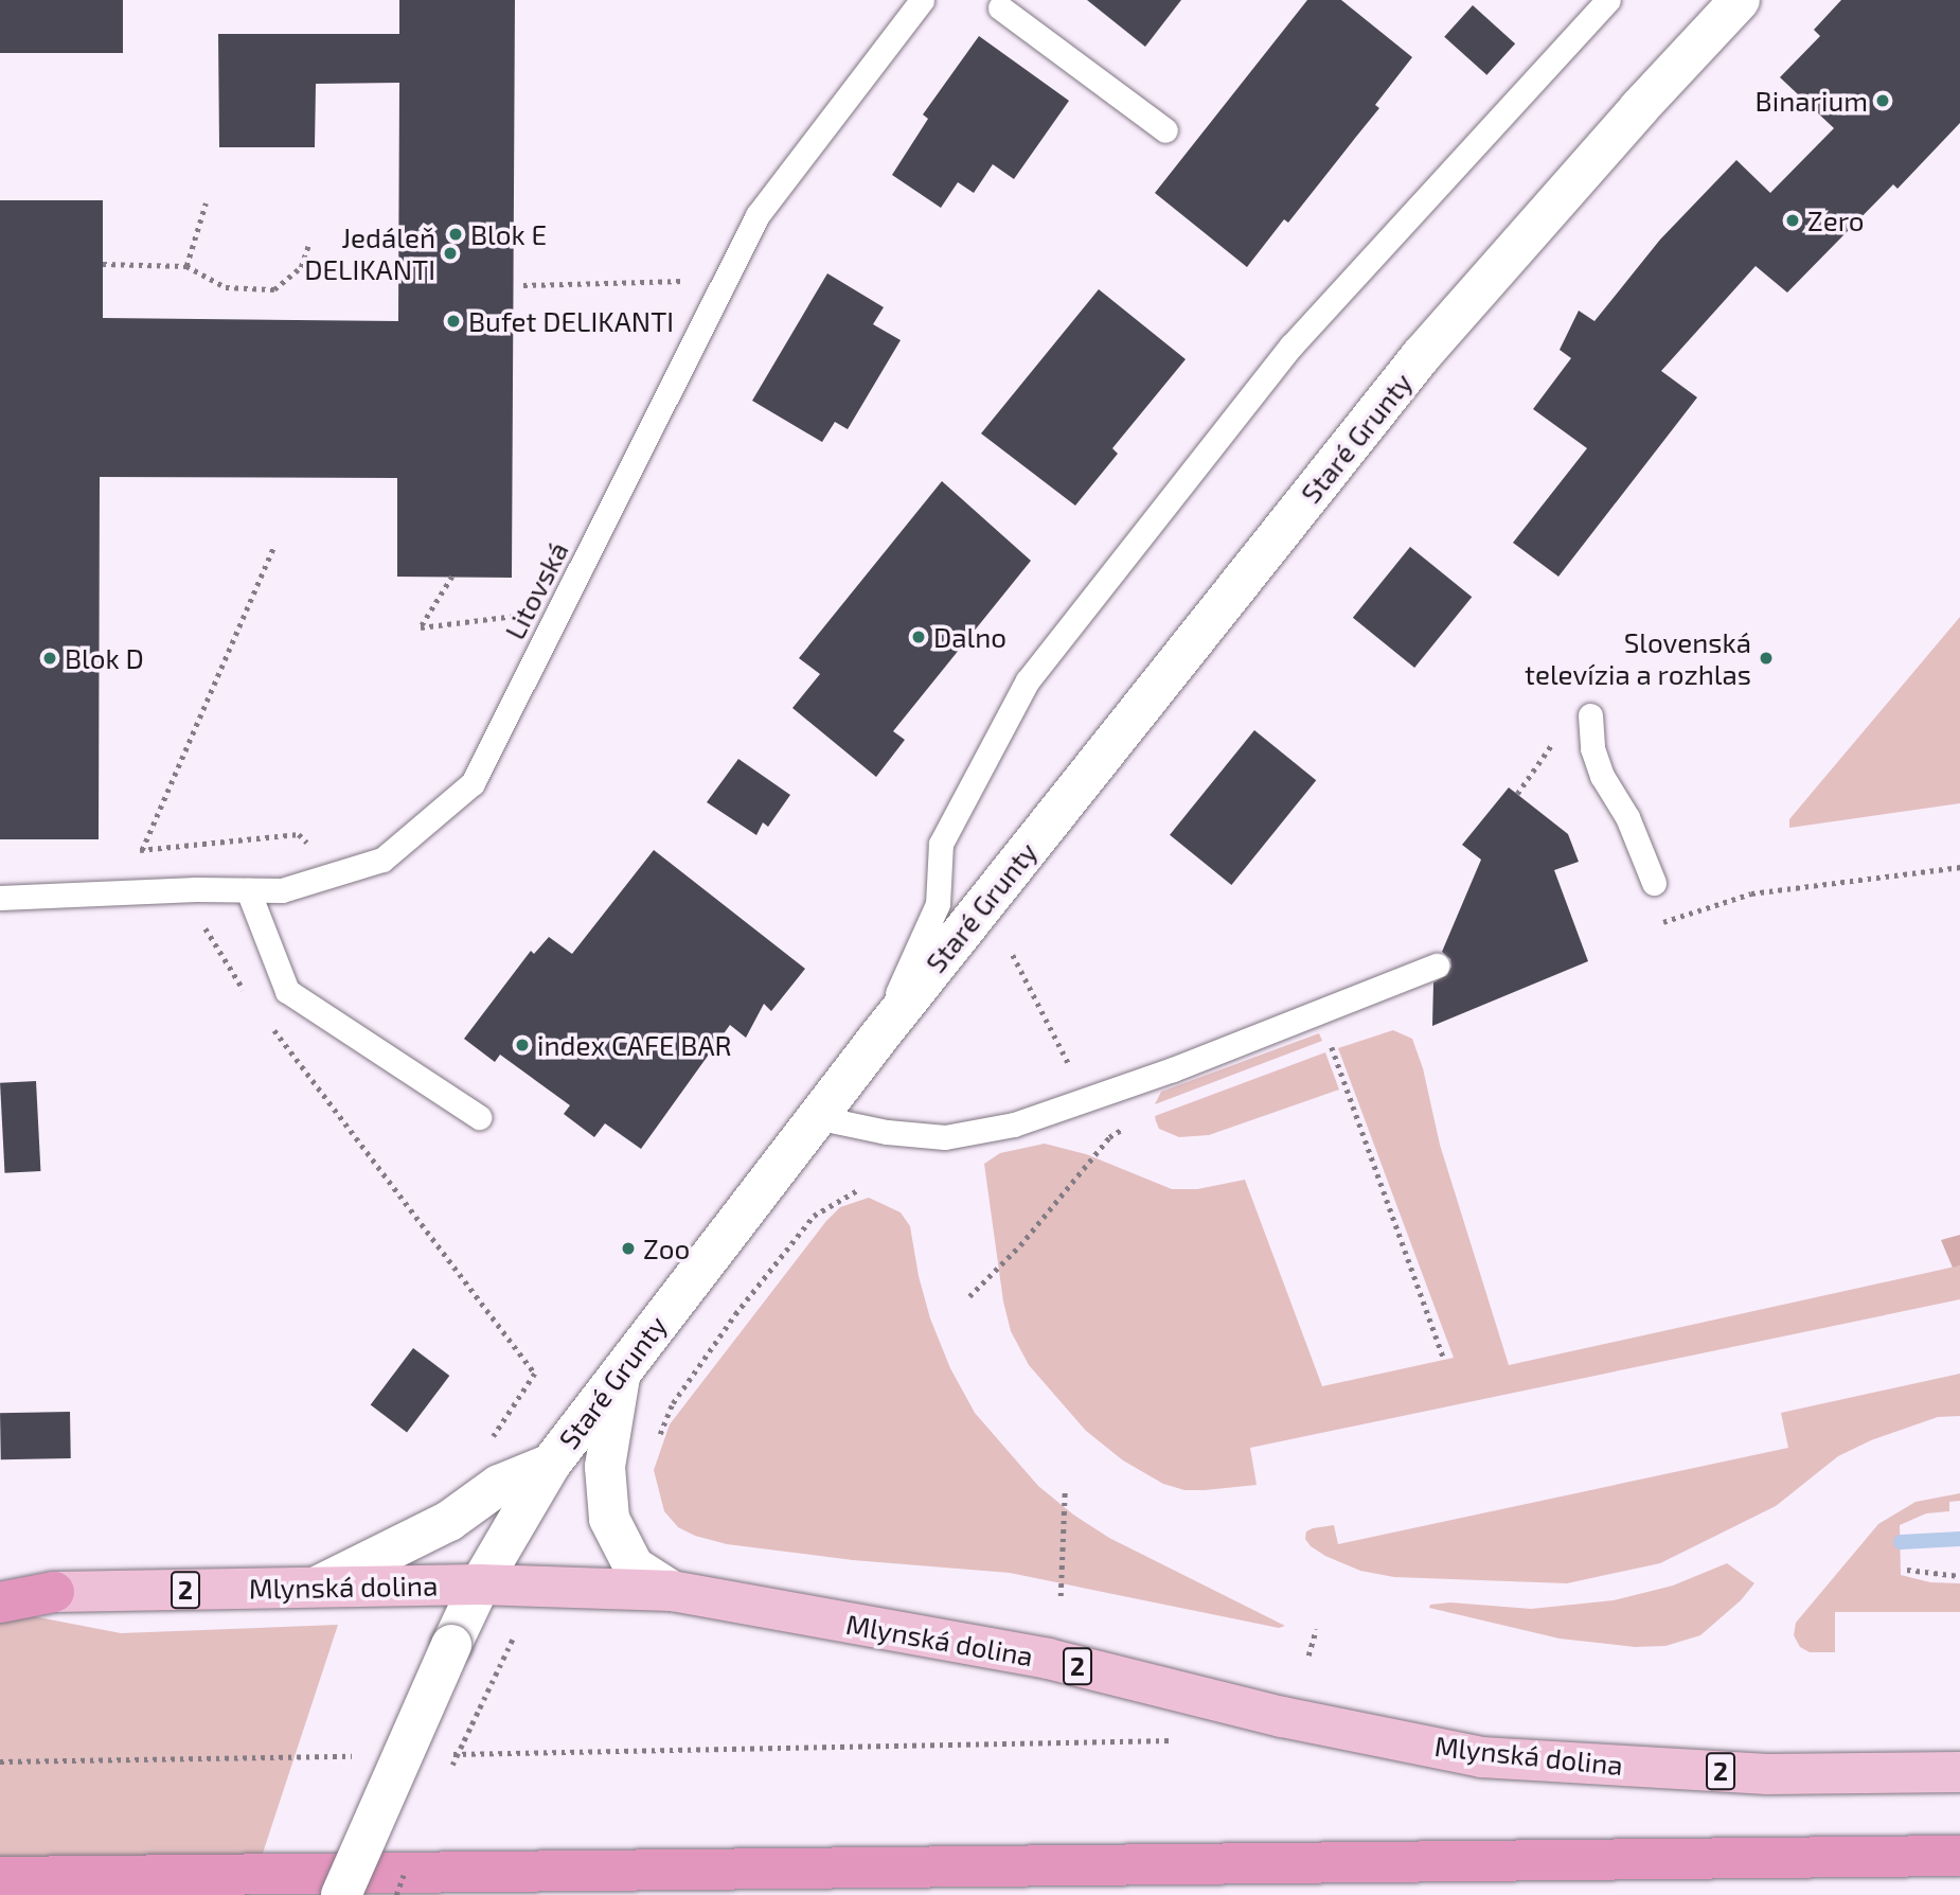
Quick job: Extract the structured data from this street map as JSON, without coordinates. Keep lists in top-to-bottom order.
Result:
{
  "streets": {
    "main road": ["Mlynská dolina", "2"],
    "street": ["Staré Grunty"],
    "lane": ["Litovská"]
  },
  "crossings": [
    ["Staré Grunty", "Mlynská dolina"]
  ],
  "places": [
    "Binarium",
    "Zero",
    "Blok E",
    "Jedáleň DELIKANTI",
    "Bufet DELIKANTI",
    "Dalno",
    "Blok D",
    "Slovenská televízia a rozhlas",
    "index CAFE BAR",
    "Zoo"
  ]
}
